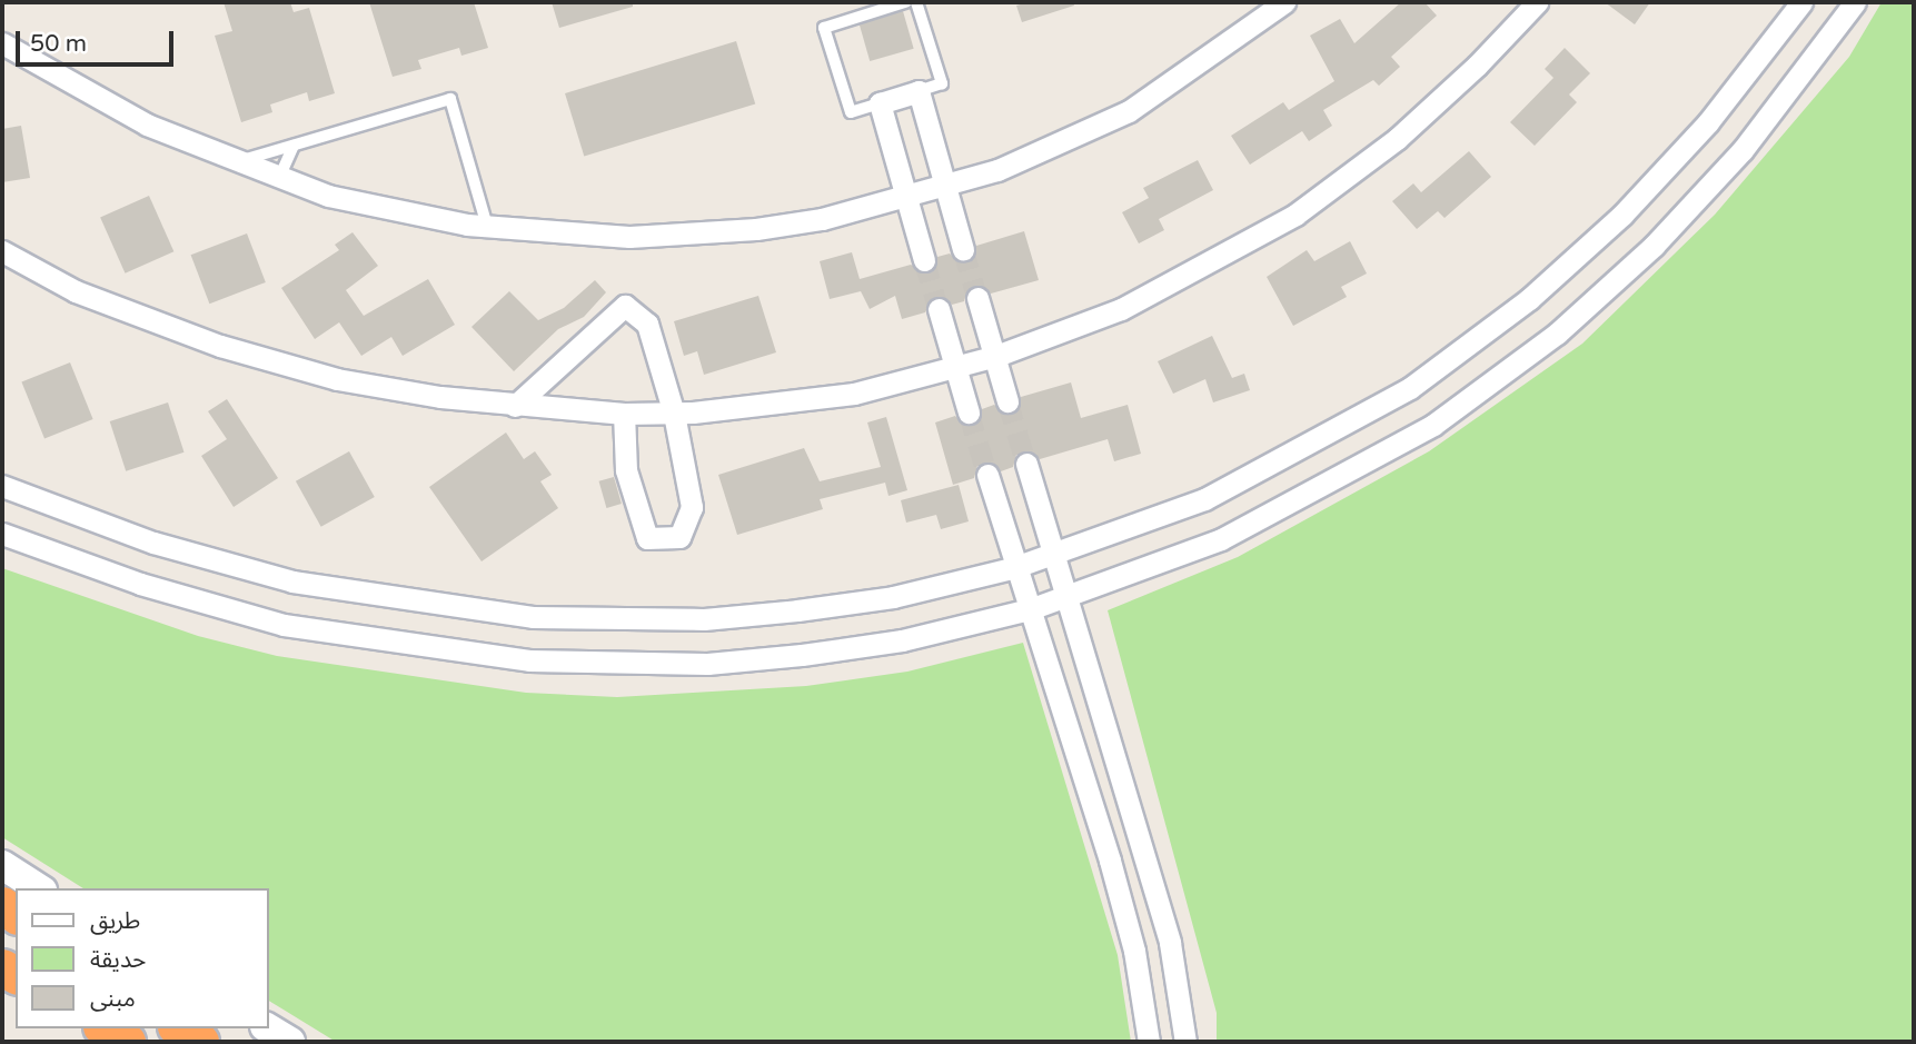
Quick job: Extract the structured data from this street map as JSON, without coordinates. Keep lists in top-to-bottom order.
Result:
{
  "legend": ["طريق", "حديقة", "مبنى"],
  "scale_bar": "50 m"
}
